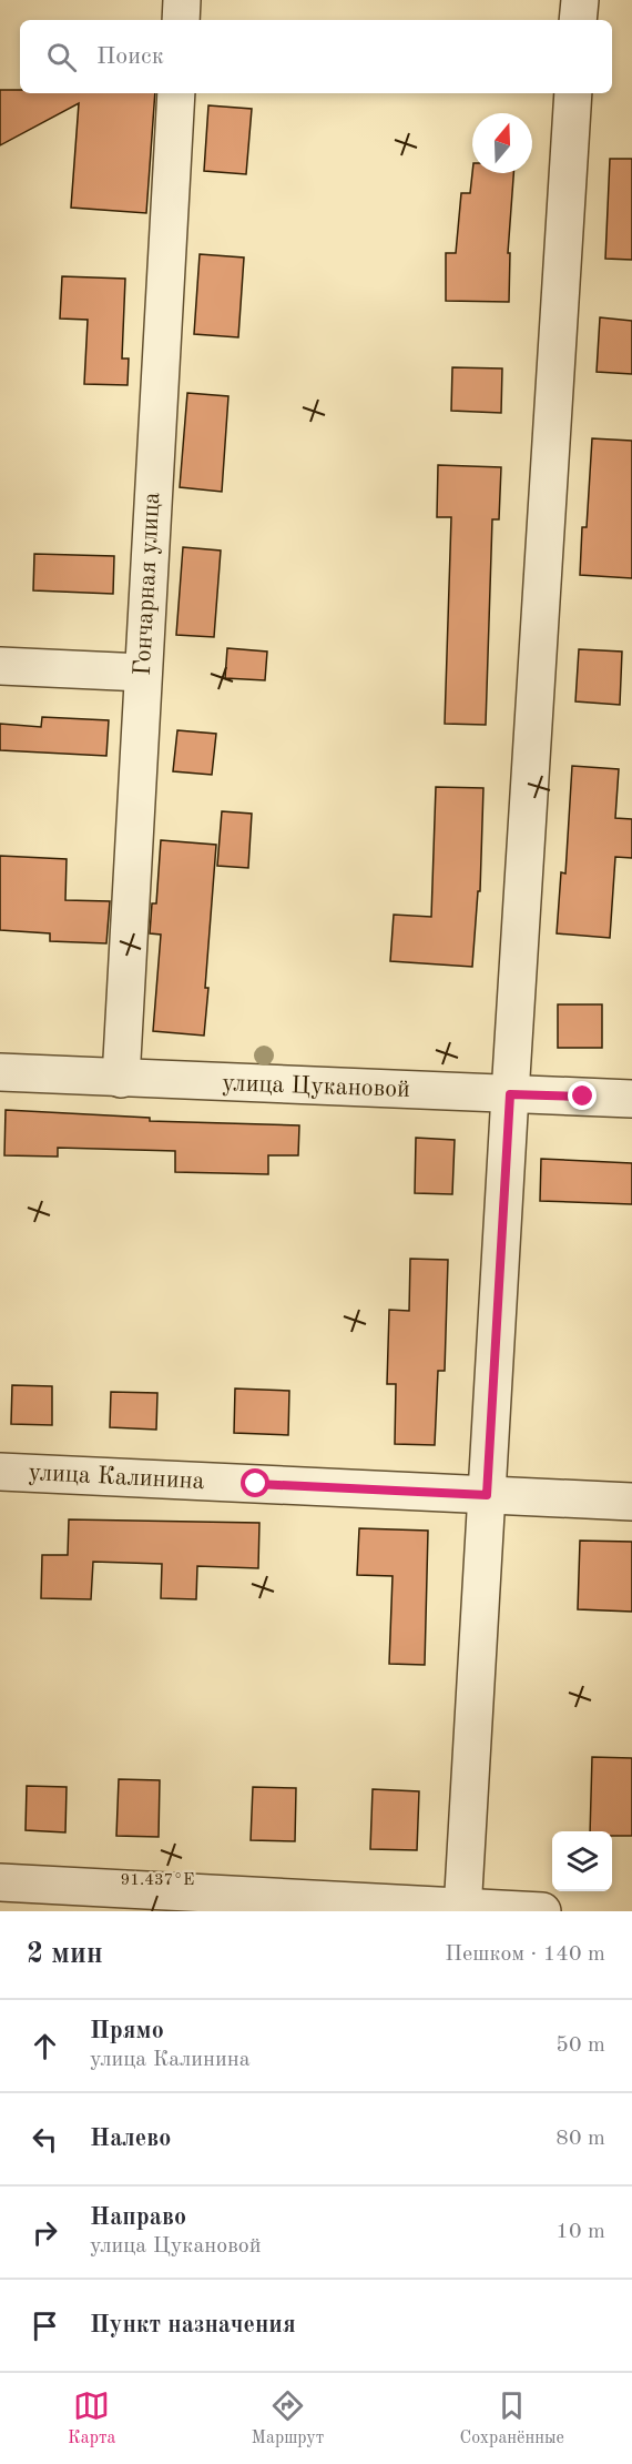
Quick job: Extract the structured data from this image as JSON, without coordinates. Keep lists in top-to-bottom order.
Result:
{
  "streets": {
    "street": ["Гончарная улица", "улица Цукановой", "улица Калинина"]
  },
  "crossings": [
    ["Гончарная улица", "улица Цукановой"]
  ],
  "north": "top",
  "page": {
    "search": "Поиск",
    "heading": ["2 мин", "Пешком · 140 m"],
    "list": [
      ["Прямо", "улица Калинина", "50 m"],
      ["Налево", "80 m"],
      ["Направо", "улица Цукановой", "10 m"],
      "Пункт назначения"
    ],
    "nav": ["Карта", "Маршрут", "Сохранённые"]
  },
  "coordinates": ["91.437°E"]
}
